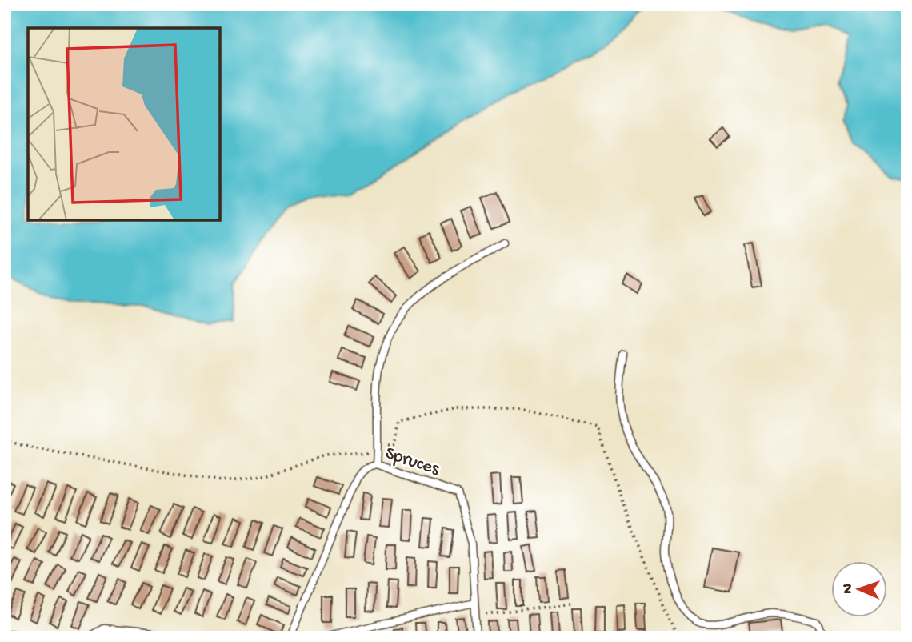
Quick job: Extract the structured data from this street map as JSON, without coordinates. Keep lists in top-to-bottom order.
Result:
{
  "streets": {
    "lane": ["Spruces"]
  },
  "north": "left"
}
